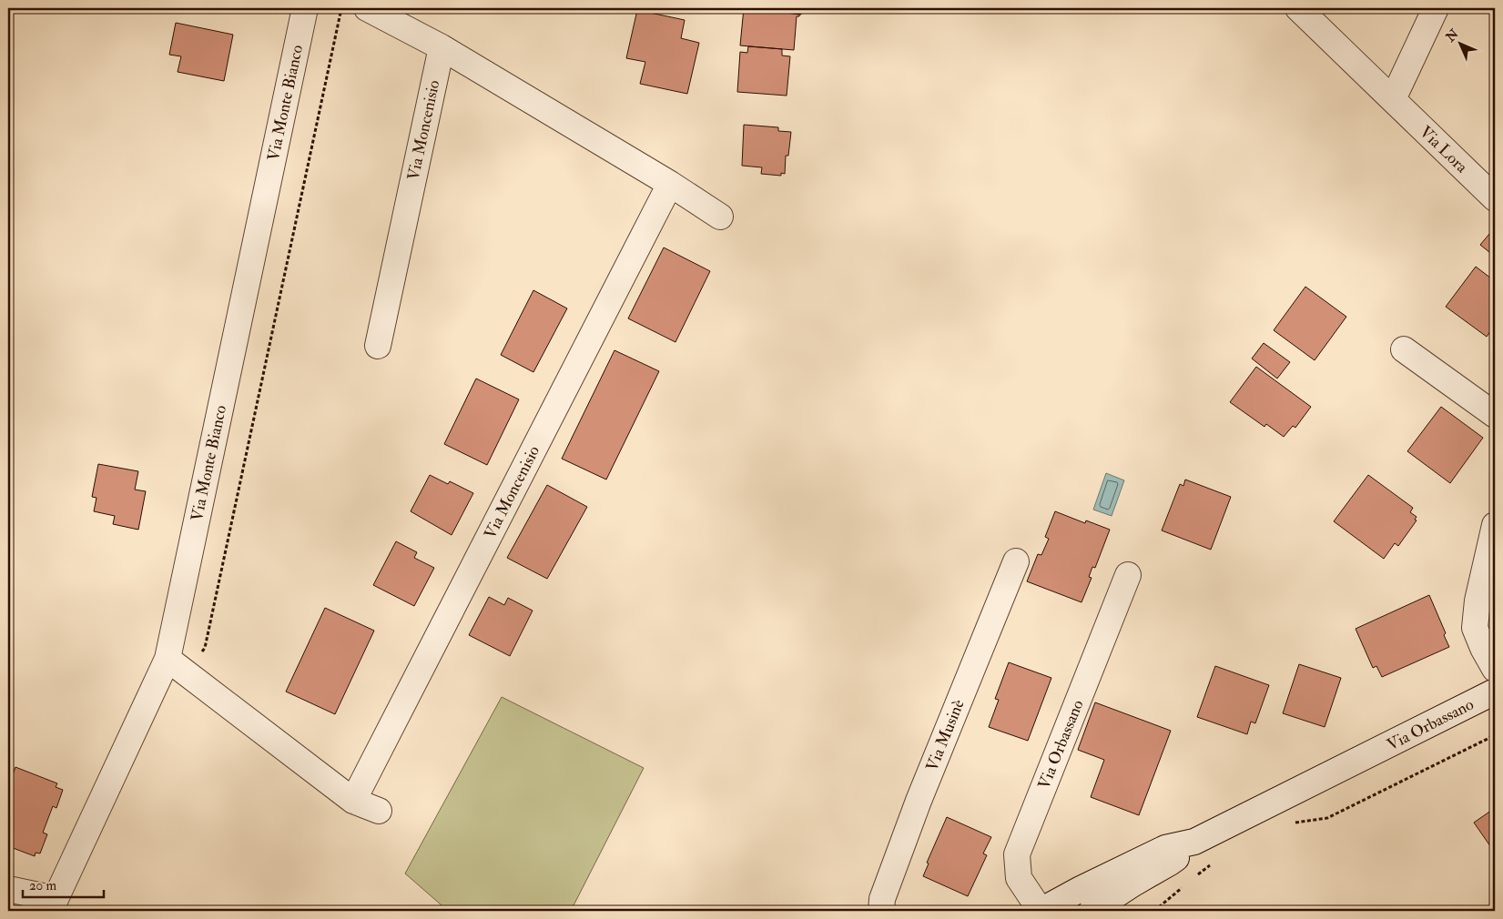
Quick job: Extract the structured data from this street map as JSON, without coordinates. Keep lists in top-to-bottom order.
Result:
{
  "streets": {
    "street": [
      "Via Monte Bianco",
      "Via Moncenisio",
      "Via Lora",
      "Via Orbassano",
      "Via Musinè"
    ]
  },
  "scale_bar": "20 m",
  "north": "top left"
}
